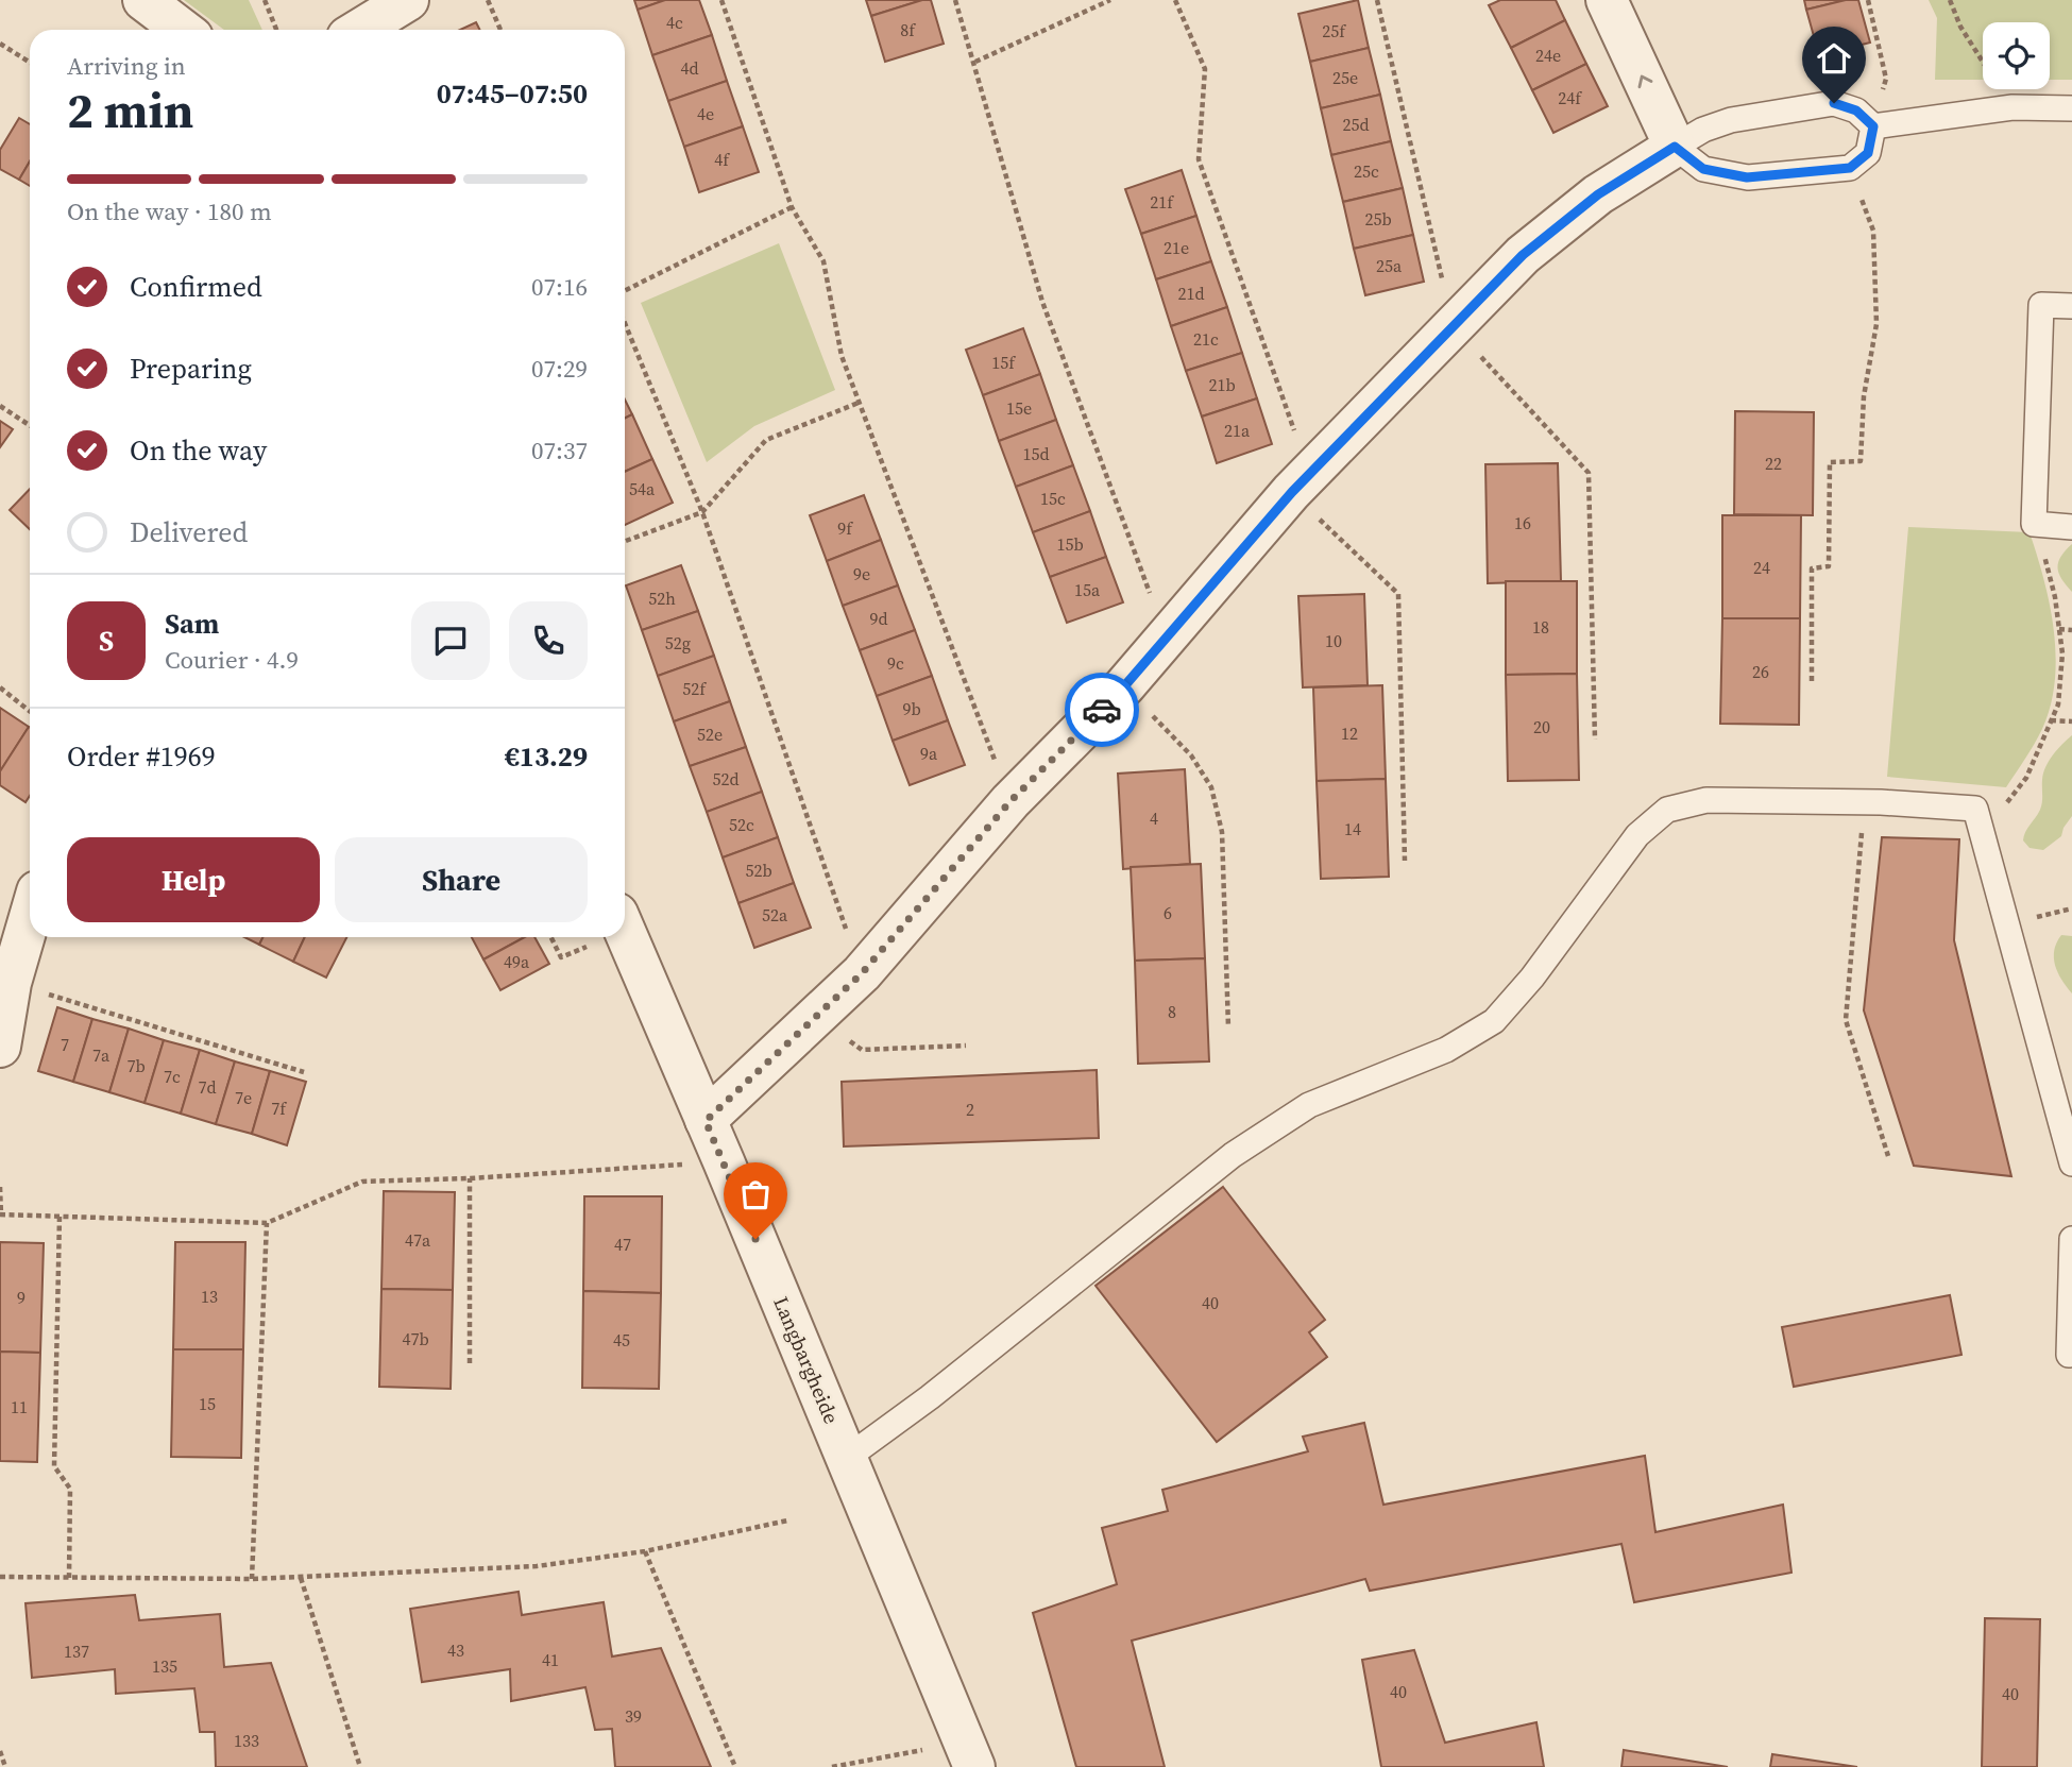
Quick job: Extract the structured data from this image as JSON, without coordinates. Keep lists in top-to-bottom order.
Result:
{
  "streets": {
    "street": ["Langbargheide"]
  },
  "house_numbers": [
    "4c",
    "8f",
    "25f",
    "24e",
    "4d",
    "25e",
    "24f",
    "4e",
    "25d",
    "4f",
    "25c",
    "21f",
    "25b",
    "21e",
    "25a",
    "21d",
    "21c",
    "15f",
    "21b",
    "15e",
    "21a",
    "15d",
    "22",
    "54a",
    "15c",
    "16",
    "9f",
    "15b",
    "24",
    "9e",
    "15a",
    "52h",
    "9d",
    "18",
    "10",
    "52g",
    "9c",
    "26",
    "52f",
    "9b",
    "20",
    "12",
    "52e",
    "9a",
    "52d",
    "4",
    "52c",
    "14",
    "52b",
    "6",
    "52a",
    "49a",
    "8",
    "7",
    "7a",
    "7b",
    "7c",
    "7d",
    "7e",
    "7f",
    "2",
    "47a",
    "47",
    "13",
    "9",
    "40",
    "47b",
    "45",
    "15",
    "11",
    "43",
    "137",
    "41",
    "135",
    "40",
    "40",
    "39",
    "133"
  ],
  "page": {
    "heading": ["2 min", "Arriving in", "07:45–07:50"],
    "panel": [
      "Sam",
      "Courier · 4.9",
      "Order #1969",
      "€13.29"
    ],
    "bar": "On the way · 180 m",
    "list": [
      ["Confirmed", "07:16"],
      ["Preparing", "07:29"],
      ["On the way", "07:37"],
      "Delivered"
    ],
    "round": "S",
    "buttons": ["Help", "Share"]
  }
}
